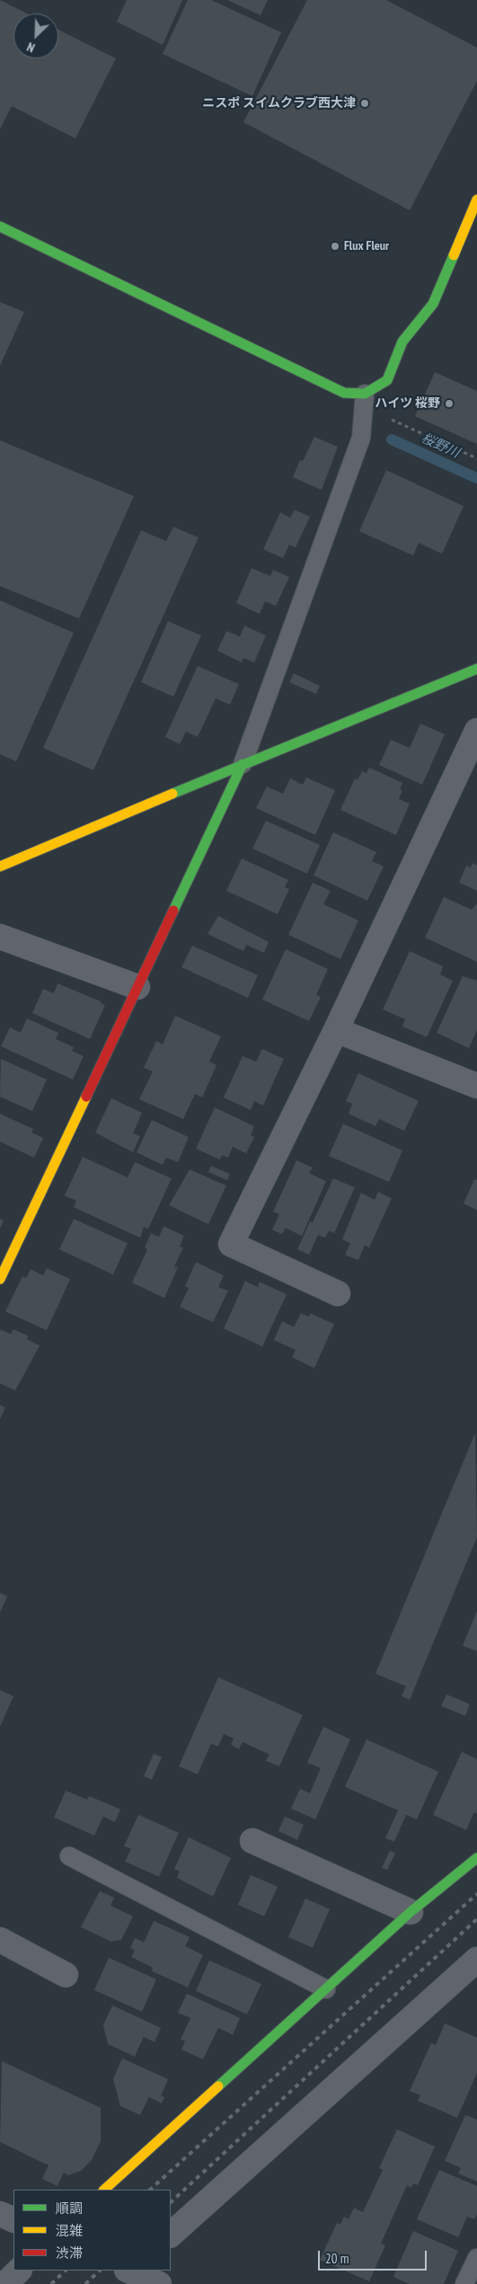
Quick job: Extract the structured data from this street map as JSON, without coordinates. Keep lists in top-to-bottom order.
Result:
{
  "water": ["桜野川"],
  "places": ["ニスポ スイムクラブ西大津", "Flux Fleur", "ハイツ 桜野"],
  "legend": ["順調", "混雑", "渋滞"],
  "scale_bar": "20 m",
  "north": "bottom left"
}
